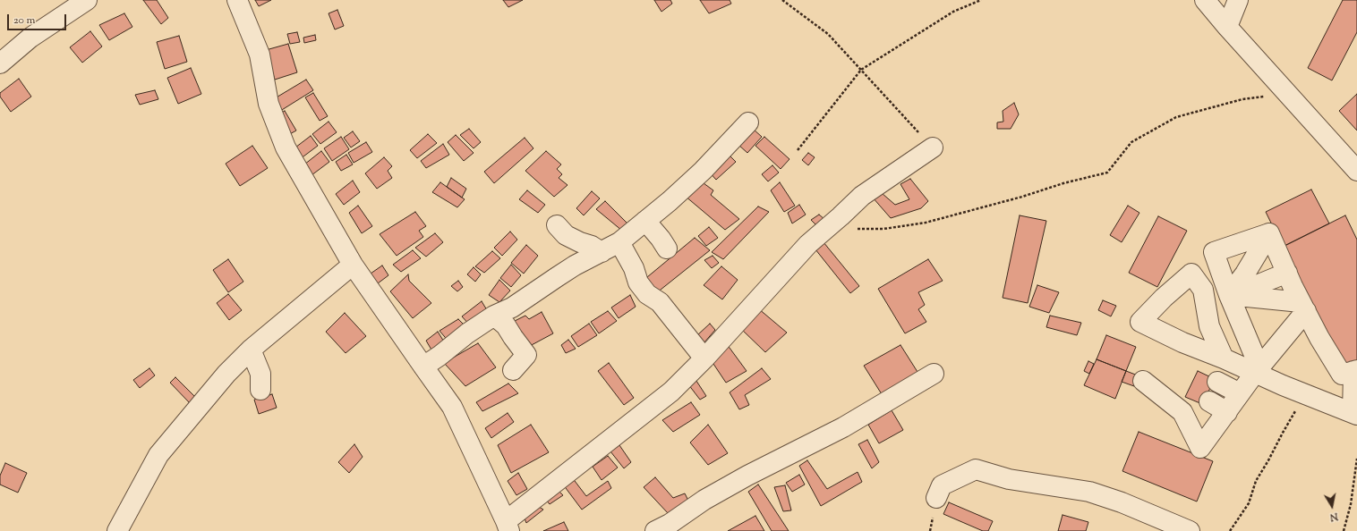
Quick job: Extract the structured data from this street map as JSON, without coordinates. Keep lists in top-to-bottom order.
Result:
{
  "scale_bar": "20 m",
  "north": "bottom"
}
